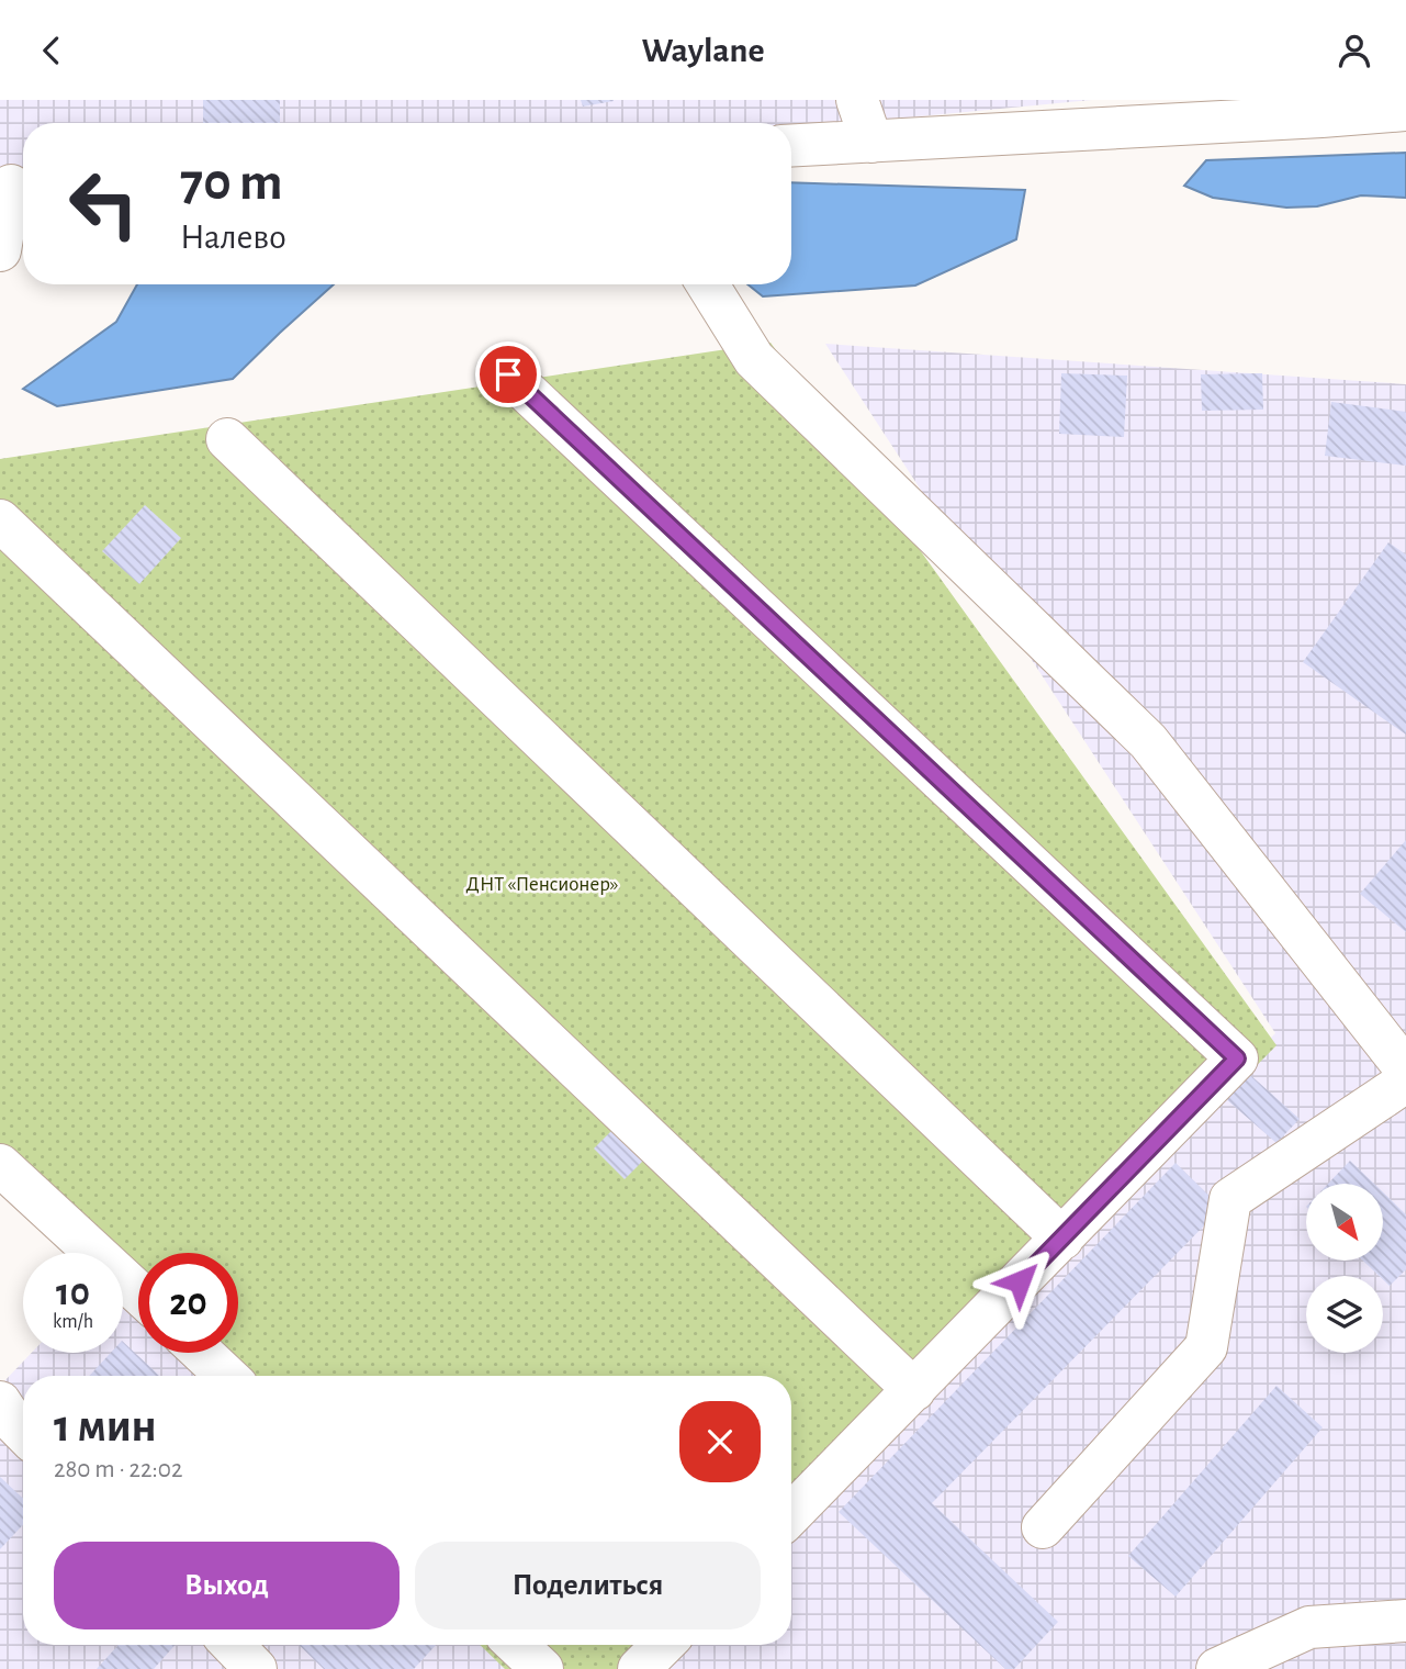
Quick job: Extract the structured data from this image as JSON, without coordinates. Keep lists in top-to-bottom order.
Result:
{
  "parks": ["ДНТ «Пенсионер»"],
  "north": "bottom right",
  "page": {
    "header": "Waylane",
    "turn": ["70 m", "Налево"],
    "speed": "10 km/h",
    "limit": "20",
    "heading": ["1 мин", "280 m · 22:02"],
    "buttons": ["Выход", "Поделиться"]
  }
}
